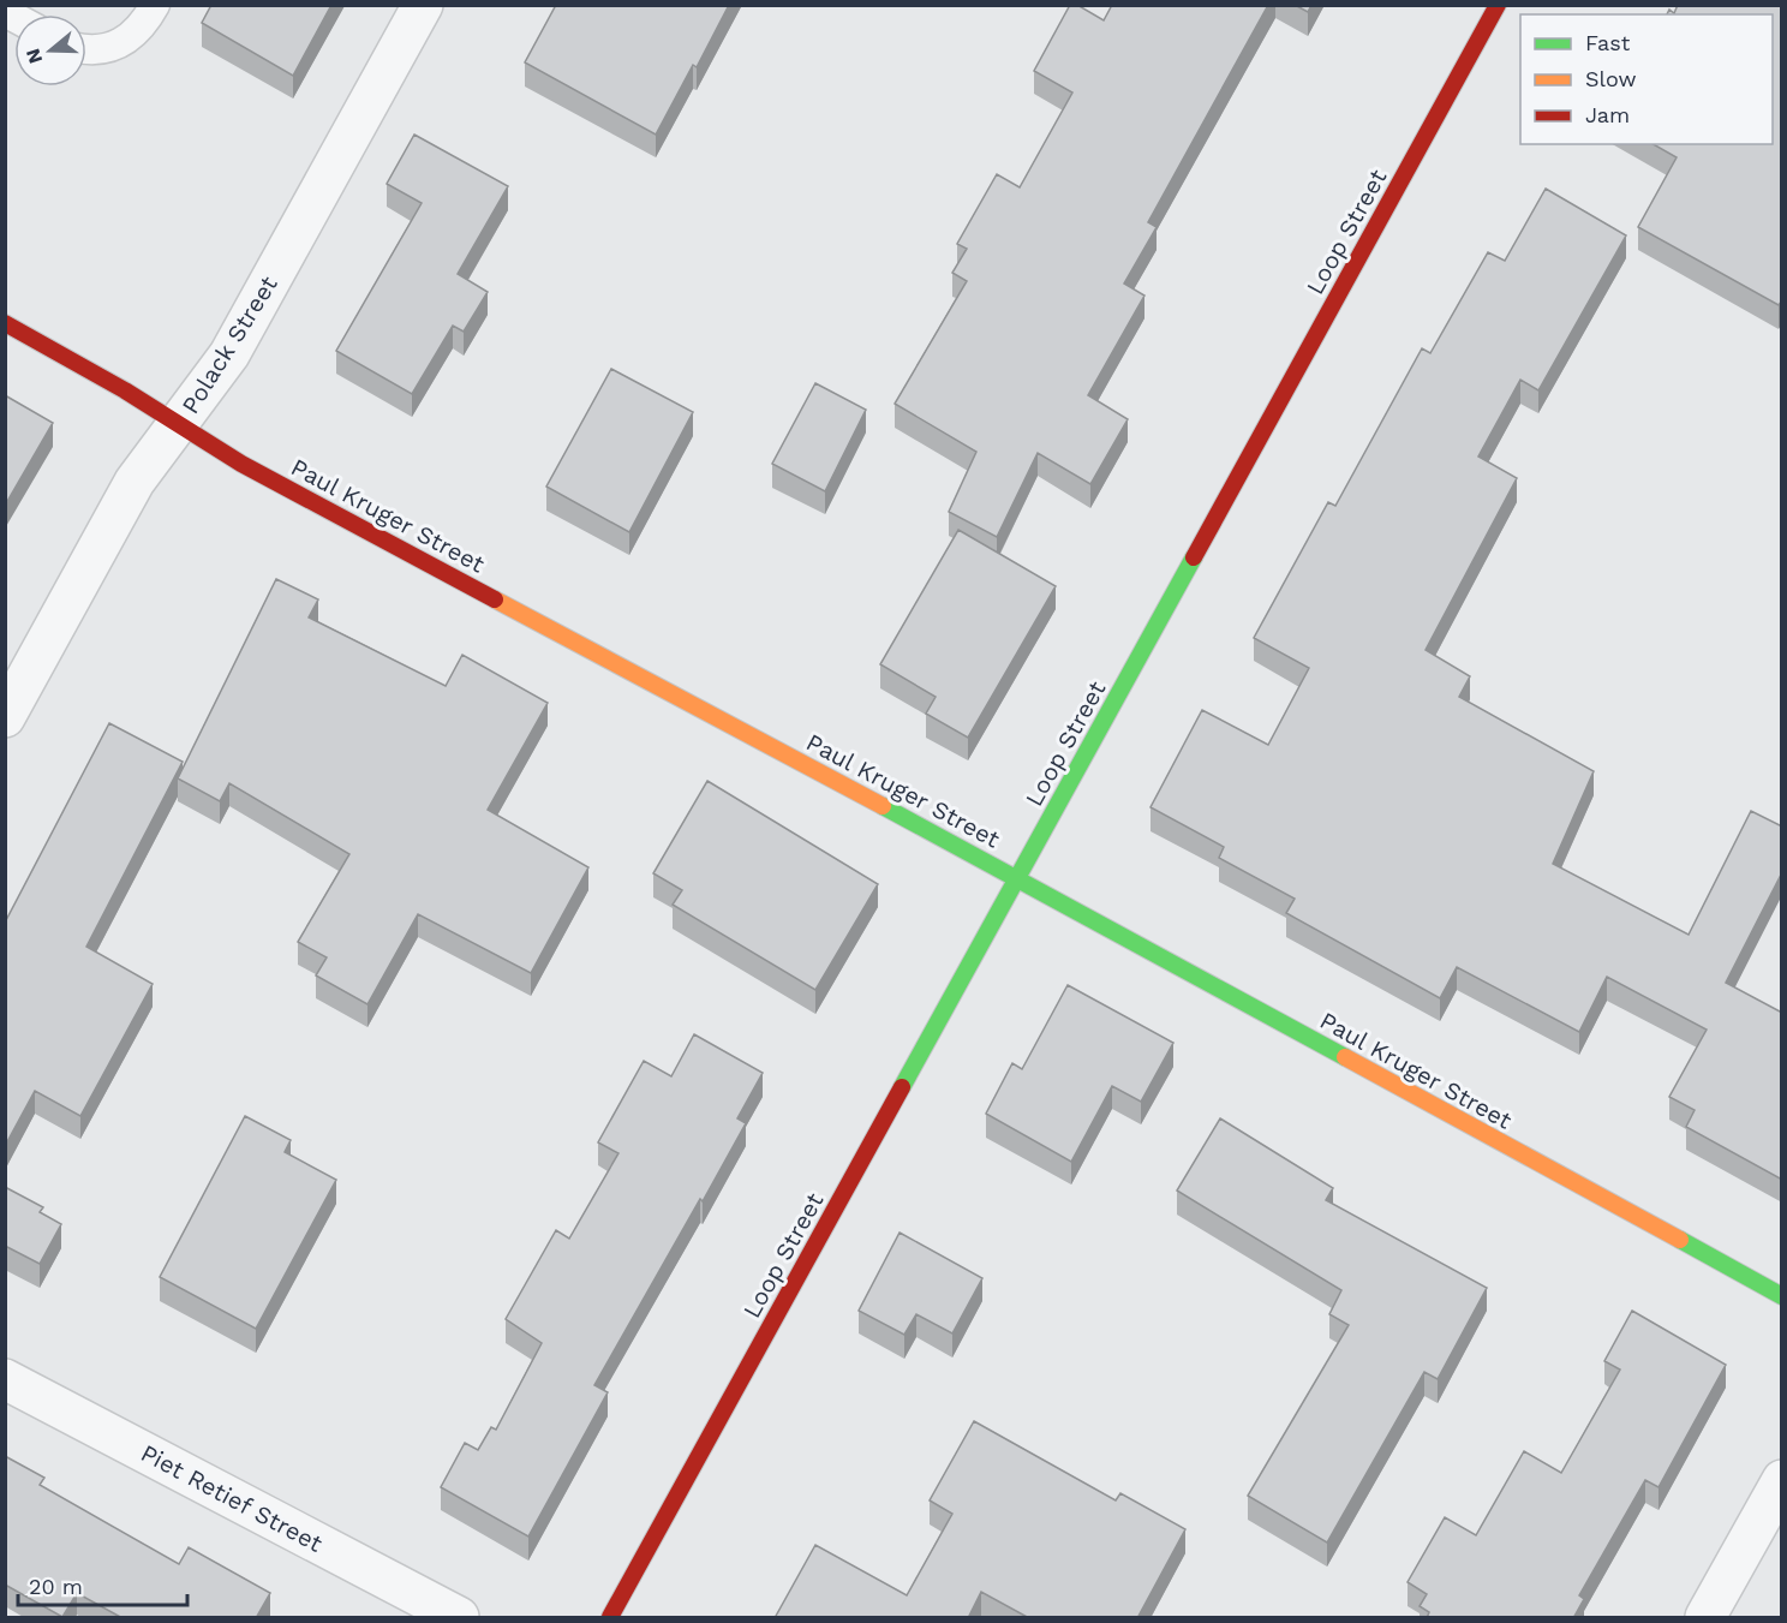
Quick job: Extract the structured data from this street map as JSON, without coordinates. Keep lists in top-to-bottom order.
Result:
{
  "streets": {
    "street": [
      "Loop Street",
      "Polack Street",
      "Paul Kruger Street",
      "Piet Retief Street"
    ]
  },
  "crossings": [
    ["Loop Street", "Paul Kruger Street"],
    ["Polack Street", "Paul Kruger Street"]
  ],
  "legend": ["Fast", "Slow", "Jam"],
  "scale_bar": "20 m",
  "north": "left"
}
